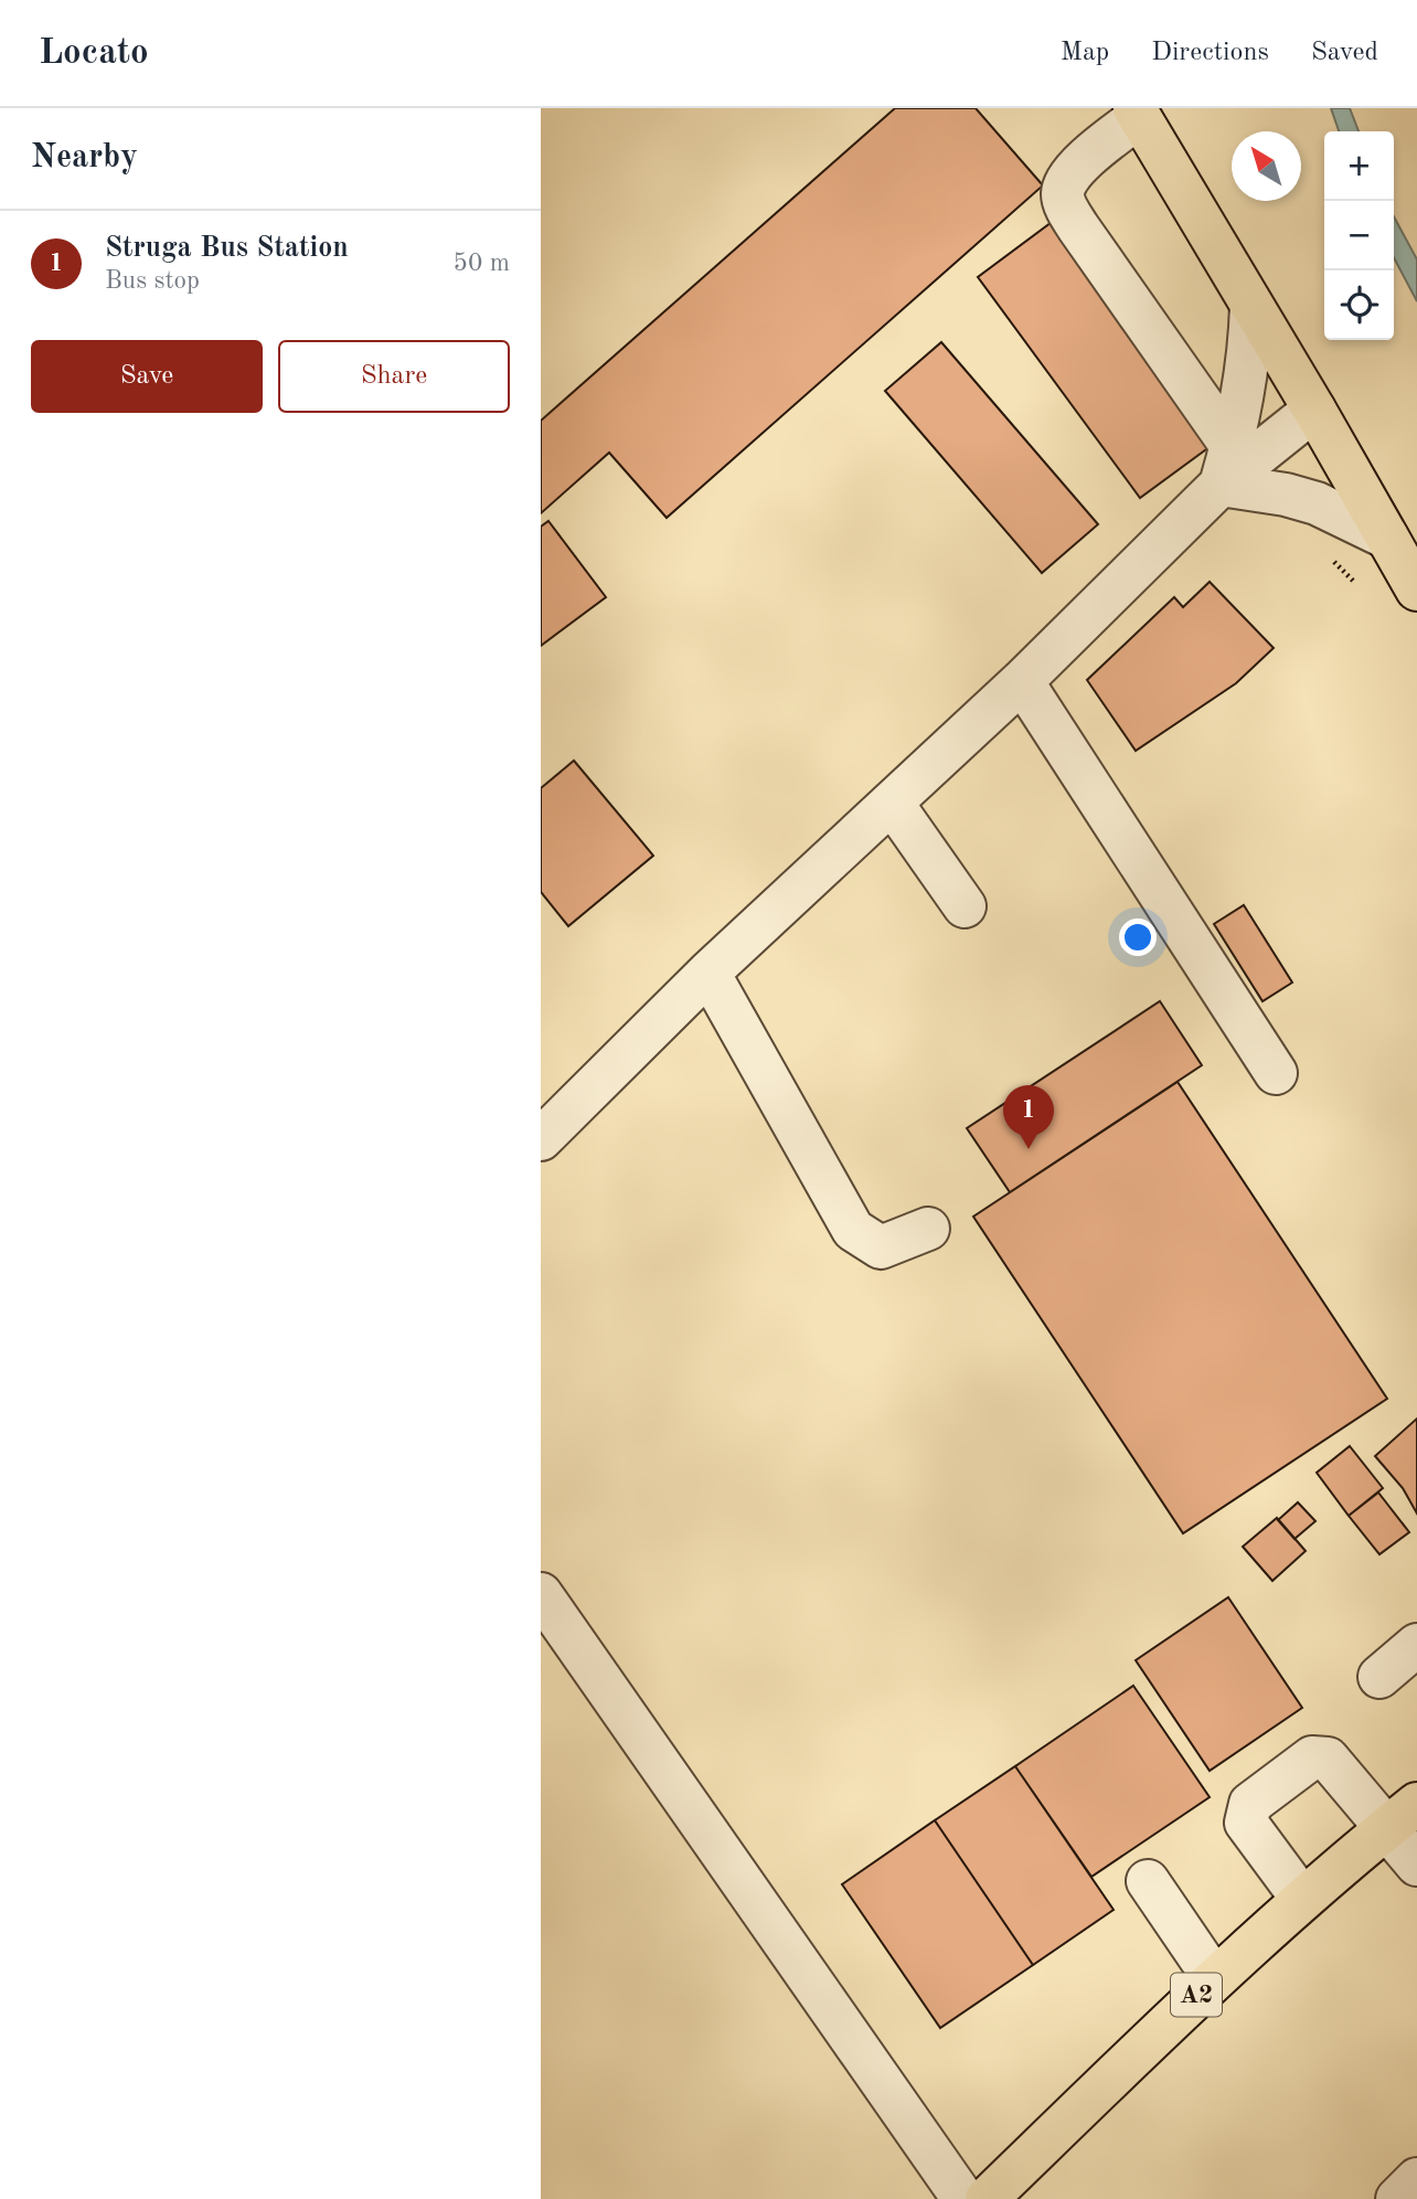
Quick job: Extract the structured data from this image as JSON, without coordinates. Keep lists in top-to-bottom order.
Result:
{
  "streets": {
    "main road": ["A2"]
  },
  "north": "top left",
  "page": {
    "header": "Locato",
    "nav": ["Map", "Directions", "Saved"],
    "heading": "Nearby",
    "map_buttons": ["+", "−"],
    "list": [
      {
        "mark": "1",
        "name": "Struga Bus Station",
        "note": "Bus stop",
        "value": "50 m"
      }
    ],
    "buttons": ["Save", "Share"],
    "pins": "1"
  }
}
